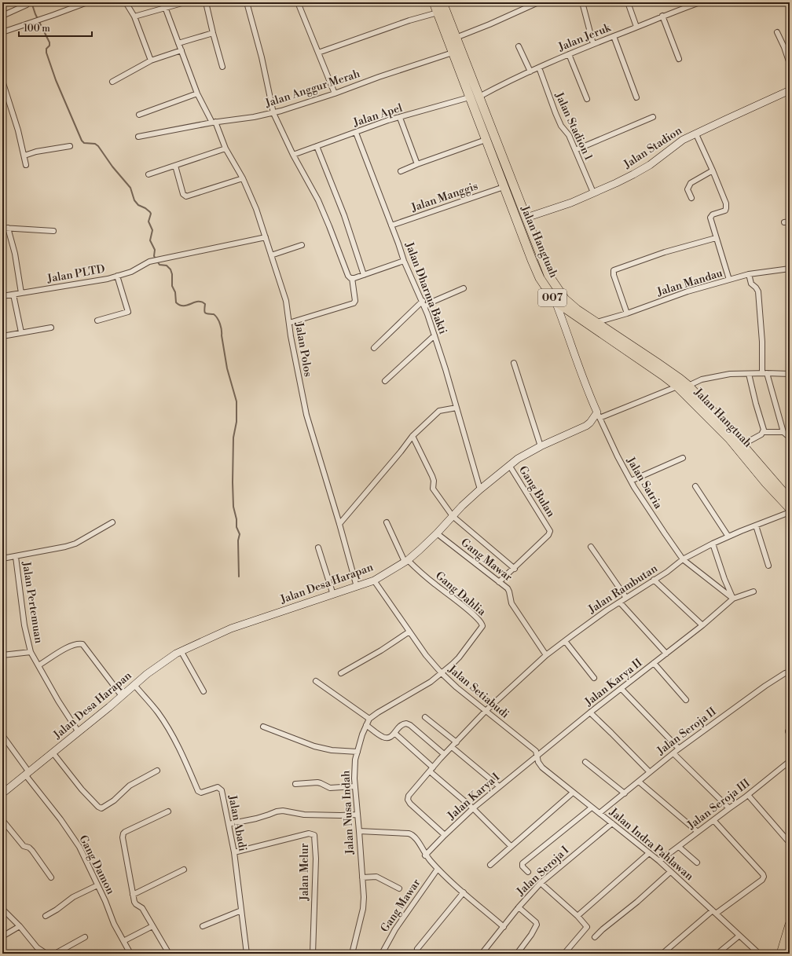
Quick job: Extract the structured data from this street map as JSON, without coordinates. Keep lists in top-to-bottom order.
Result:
{
  "streets": {
    "highway": ["Jalan Hangtuah", "007"],
    "street": [
      "Jalan Jeruk",
      "Jalan Anggur Merah",
      "Jalan Apel",
      "Jalan Stadion 1",
      "Jalan Stadion",
      "Jalan Manggis",
      "Jalan PLTD",
      "Jalan Mandau",
      "Jalan Dharma Bakti",
      "Jalan Polos",
      "Jalan Satria",
      "Gang Bulan",
      "Gang Mawar",
      "Jalan Desa Harapan",
      "Jalan Rambutan",
      "Gang Dahlia",
      "Jalan Pertemuan",
      "Jalan Karya II",
      "Jalan Setiabudi",
      "Jalan Seroja II",
      "Jalan Karya I",
      "Jalan Seroja III",
      "Jalan Nusa Indah",
      "Jalan Abadi",
      "Jalan Indra Pahlawan",
      "Gang Damon",
      "Jalan Seroja I",
      "Jalan Melur"
    ]
  },
  "crossings": [
    ["Jalan Jeruk", "Jalan Stadion 1"],
    ["Jalan Jeruk", "Jalan Hangtuah"],
    ["Jalan Anggur Merah", "Jalan Hangtuah"],
    ["Jalan Anggur Merah", "Jalan Polos"],
    ["Jalan Apel", "Jalan Hangtuah"],
    ["Jalan Apel", "Jalan Dharma Bakti"],
    ["Jalan Stadion 1", "Jalan Stadion"],
    ["Jalan Stadion", "Jalan Hangtuah"],
    ["Jalan Manggis", "Jalan Hangtuah"],
    ["Jalan Manggis", "Jalan Dharma Bakti"],
    ["Jalan Hangtuah", "Jalan Mandau"],
    ["Jalan PLTD", "Jalan Polos"],
    ["Jalan Dharma Bakti", "Jalan Desa Harapan"],
    ["Jalan Polos", "Jalan Desa Harapan"],
    ["Jalan Satria", "Jalan Desa Harapan"],
    ["Jalan Satria", "Jalan Rambutan"],
    ["Jalan Satria", "Jalan Karya II"],
    ["Gang Bulan", "Gang Mawar"],
    ["Gang Bulan", "Jalan Desa Harapan"],
    ["Gang Mawar", "Jalan Desa Harapan"],
    ["Gang Mawar", "Jalan Rambutan"],
    ["Jalan Desa Harapan", "Gang Dahlia"],
    ["Jalan Desa Harapan", "Jalan Pertemuan"],
    ["Jalan Desa Harapan", "Jalan Setiabudi"],
    ["Jalan Desa Harapan", "Jalan Abadi"],
    ["Jalan Desa Harapan", "Gang Damon"],
    ["Jalan Rambutan", "Jalan Setiabudi"],
    ["Jalan Rambutan", "Jalan Karya I"],
    ["Gang Dahlia", "Jalan Setiabudi"],
    ["Gang Dahlia", "Jalan Nusa Indah"],
    ["Jalan Karya II", "Jalan Karya I"],
    ["Jalan Karya II", "Jalan Indra Pahlawan"],
    ["Jalan Setiabudi", "Jalan Nusa Indah"],
    ["Jalan Setiabudi", "Jalan Indra Pahlawan"],
    ["Jalan Seroja II", "Jalan Indra Pahlawan"],
    ["Jalan Karya I", "Jalan Indra Pahlawan"],
    ["Jalan Seroja III", "Jalan Indra Pahlawan"],
    ["Jalan Abadi", "Jalan Melur"],
    ["Jalan Indra Pahlawan", "Jalan Seroja I"]
  ],
  "scale_bar": "100 m"
}
